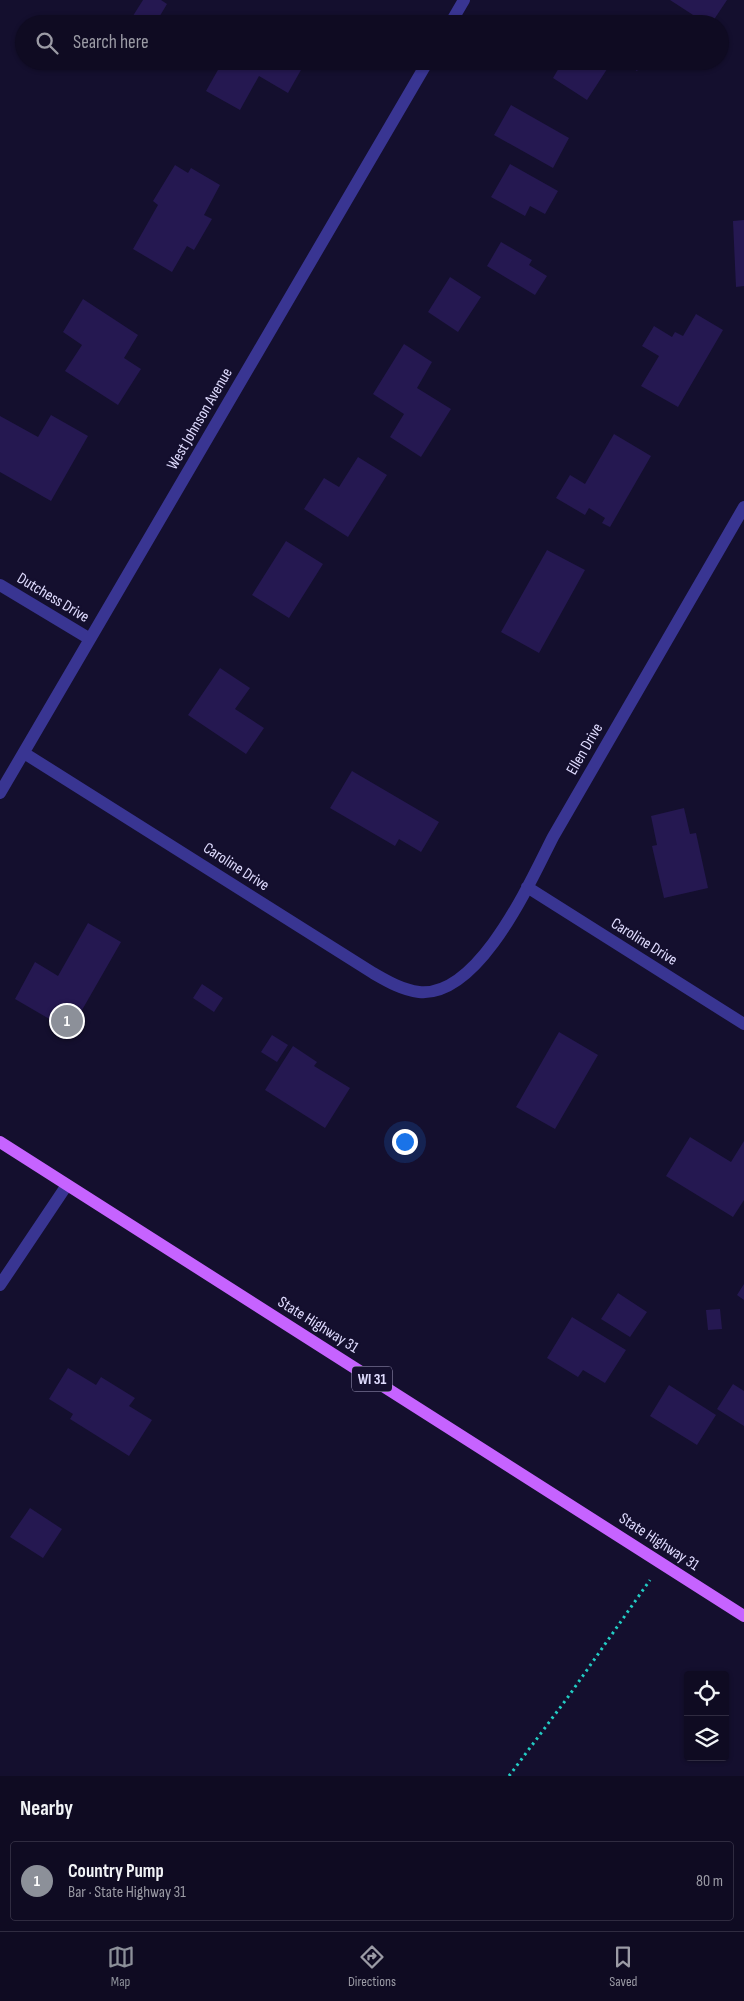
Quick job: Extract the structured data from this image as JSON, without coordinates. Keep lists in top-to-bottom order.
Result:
{
  "streets": {
    "main road": ["State Highway 31", "WI 31"],
    "street": [
      "West Johnson Avenue",
      "Dutchess Drive",
      "Ellen Drive",
      "Caroline Drive"
    ]
  },
  "crossings": [
    ["West Johnson Avenue", "Dutchess Drive"],
    ["West Johnson Avenue", "Caroline Drive"],
    ["Ellen Drive", "Caroline Drive"]
  ],
  "page": {
    "search": "Search here",
    "pins": "1",
    "heading": "Nearby",
    "list": [
      {
        "mark": "1",
        "name": "Country Pump",
        "note": "Bar · State Highway 31",
        "value": "80 m"
      }
    ],
    "nav": ["Map", "Directions", "Saved"]
  }
}
